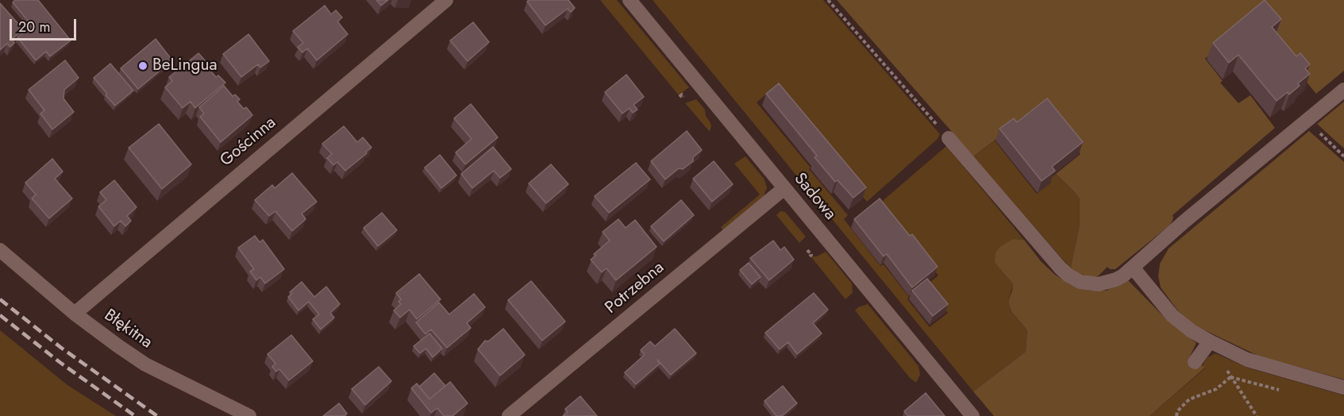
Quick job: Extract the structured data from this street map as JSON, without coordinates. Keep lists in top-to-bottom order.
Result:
{
  "streets": {
    "street": [
      "Gościnna",
      "Sadowa",
      "Potrzebna",
      "Błękitna"
    ]
  },
  "crossings": [
    ["Gościnna", "Błękitna"],
    ["Sadowa", "Potrzebna"]
  ],
  "places": ["BeLingua"],
  "scale_bar": "20 m"
}
